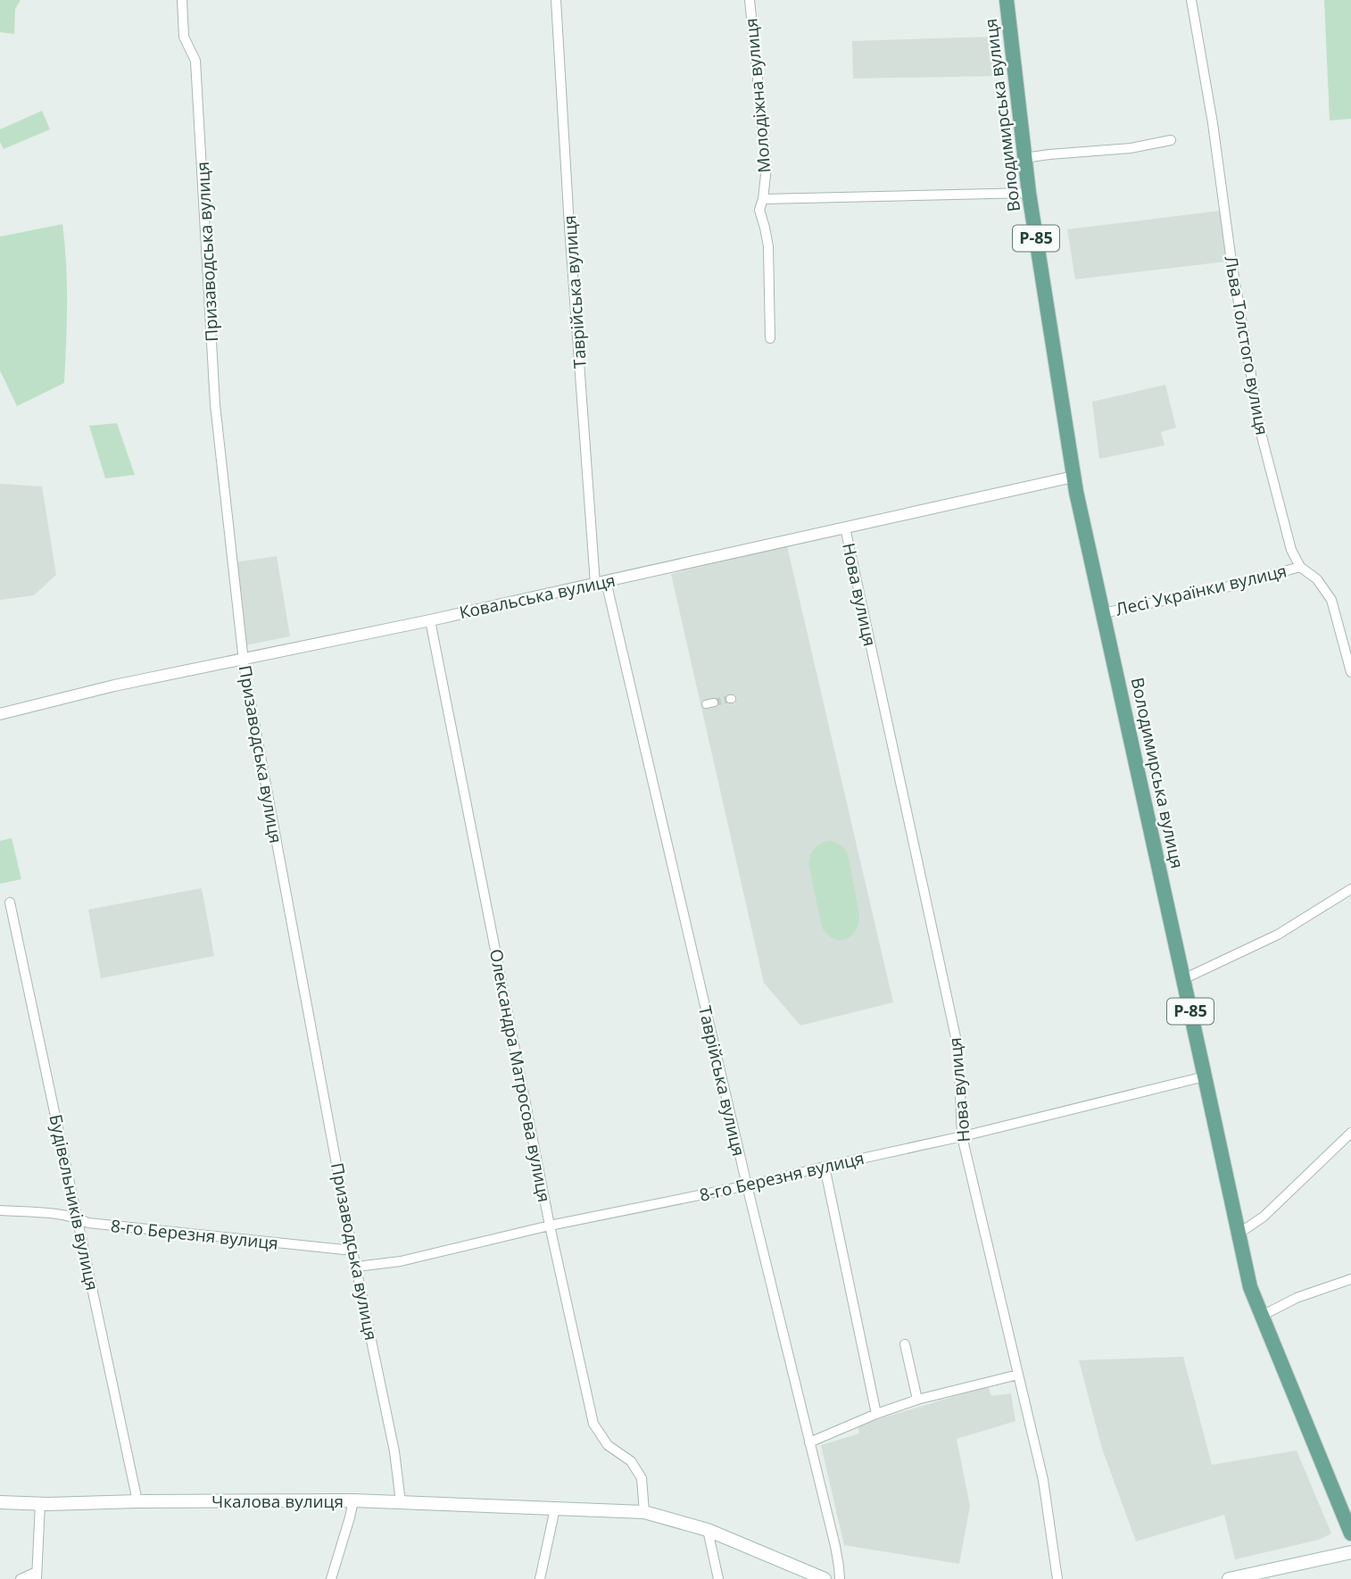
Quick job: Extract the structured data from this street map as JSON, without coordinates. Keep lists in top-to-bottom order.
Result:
{
  "streets": {
    "main road": ["Володимирська вулиця", "Р-85", "Чкалова вулиця"],
    "street": [
      "Молодіжна вулиця",
      "Призаводська вулиця",
      "Таврійська вулиця",
      "Льва Толстого вулиця",
      "Лесі Українки вулиця",
      "Нова вулиця",
      "Ковальська вулиця",
      "Олександра Матросова вулиця",
      "8-го Березня вулиця",
      "Будівельників вулиця"
    ]
  },
  "crossings": [
    ["Володимирська вулиця", "Лесі Українки вулиця"],
    ["Володимирська вулиця", "Ковальська вулиця"],
    ["Володимирська вулиця", "8-го Березня вулиця"],
    ["Призаводська вулиця", "Ковальська вулиця"],
    ["Призаводська вулиця", "8-го Березня вулиця"],
    ["Призаводська вулиця", "Чкалова вулиця"],
    ["Таврійська вулиця", "Ковальська вулиця"],
    ["Таврійська вулиця", "8-го Березня вулиця"],
    ["Льва Толстого вулиця", "Лесі Українки вулиця"],
    ["Нова вулиця", "Ковальська вулиця"],
    ["Нова вулиця", "8-го Березня вулиця"],
    ["Ковальська вулиця", "Олександра Матросова вулиця"],
    ["Олександра Матросова вулиця", "8-го Березня вулиця"],
    ["Олександра Матросова вулиця", "Чкалова вулиця"],
    ["8-го Березня вулиця", "Будівельників вулиця"],
    ["Будівельників вулиця", "Чкалова вулиця"]
  ]
}
